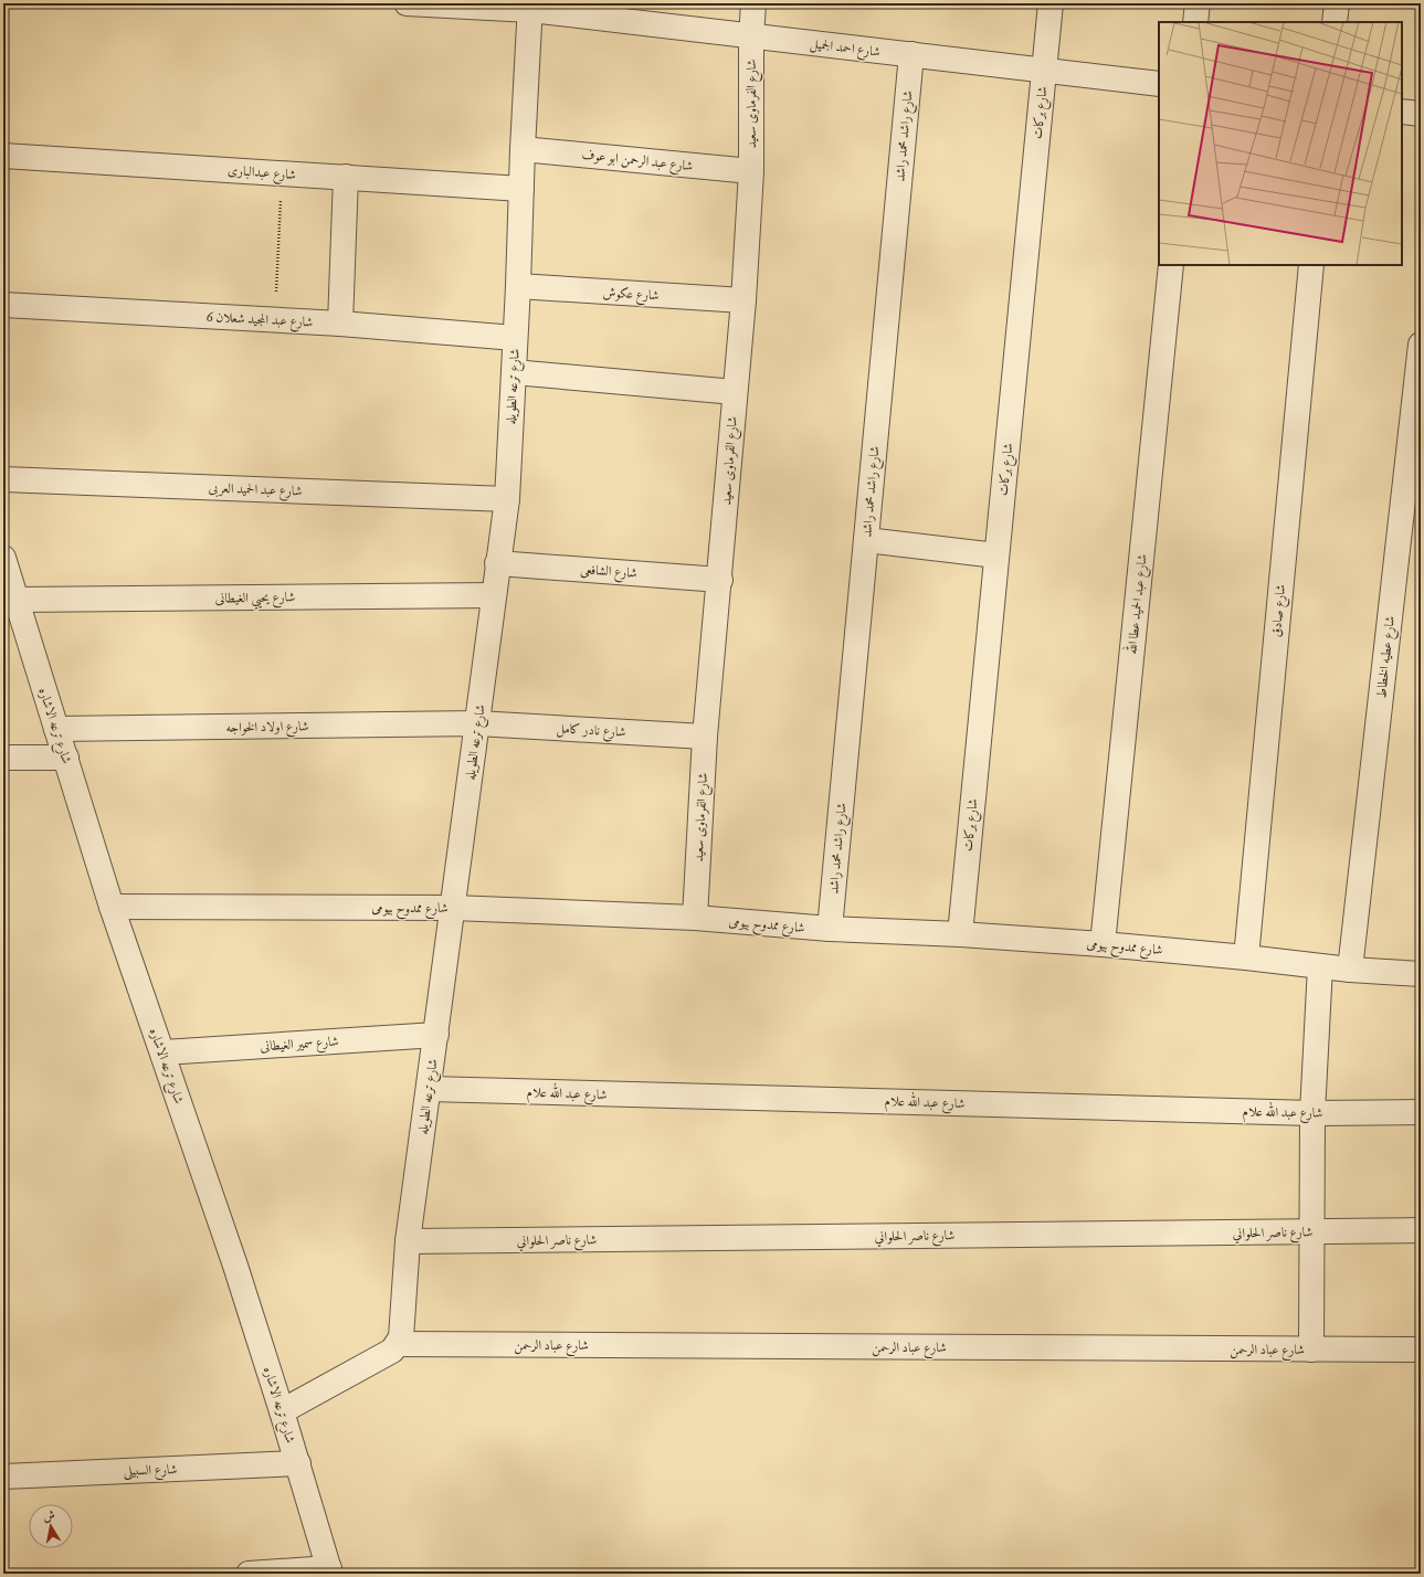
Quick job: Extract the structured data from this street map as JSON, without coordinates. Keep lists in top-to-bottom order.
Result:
{
  "streets": {
    "street": [
      "شارع احمد الجميل",
      "شارع الفرماوى سعيد",
      "شارع بركات",
      "شارع راشد محمد راشد",
      "شارع عبد الرحمن ابو عوف",
      "شارع عبدالبارى",
      "شارع عكوش",
      "شارع عبد المجيد شعلان 6",
      "شارع ترعه الطويله",
      "شارع عبد الحميد العربى",
      "شارع الشافعى",
      "شارع يحيي الغيطانى",
      "شارع عبد الحميد عطا الله",
      "شارع صادق",
      "شارع عطيه الخطاط",
      "شارع ترعه الاشاره",
      "شارع اولاد الخواجه",
      "شارع نادر كامل",
      "شارع ممدوح بيومى",
      "شارع سمير الغيطانى",
      "شارع عبد الله علام",
      "شارع ناصر الحلواني",
      "شارع عباد الرحمن",
      "شارع السبيلى"
    ]
  },
  "crossings": [
    ["شارع احمد الجميل", "شارع الفرماوى سعيد"],
    ["شارع احمد الجميل", "شارع بركات"],
    ["شارع احمد الجميل", "شارع راشد محمد راشد"],
    ["شارع احمد الجميل", "شارع ترعه الطويله"],
    ["شارع الفرماوى سعيد", "شارع عبد الرحمن ابو عوف"],
    ["شارع الفرماوى سعيد", "شارع عكوش"],
    ["شارع الفرماوى سعيد", "شارع الشافعى"],
    ["شارع الفرماوى سعيد", "شارع نادر كامل"],
    ["شارع الفرماوى سعيد", "شارع ممدوح بيومى"],
    ["شارع بركات", "شارع ممدوح بيومى"],
    ["شارع راشد محمد راشد", "شارع ممدوح بيومى"],
    ["شارع عبد الرحمن ابو عوف", "شارع ترعه الطويله"],
    ["شارع عبدالبارى", "شارع ترعه الطويله"],
    ["شارع عكوش", "شارع ترعه الطويله"],
    ["شارع عبد المجيد شعلان 6", "شارع ترعه الطويله"],
    ["شارع ترعه الطويله", "شارع عبد الحميد العربى"],
    ["شارع ترعه الطويله", "شارع الشافعى"],
    ["شارع ترعه الطويله", "شارع يحيي الغيطانى"],
    ["شارع ترعه الطويله", "شارع اولاد الخواجه"],
    ["شارع ترعه الطويله", "شارع نادر كامل"],
    ["شارع ترعه الطويله", "شارع ممدوح بيومى"],
    ["شارع ترعه الطويله", "شارع سمير الغيطانى"],
    ["شارع ترعه الطويله", "شارع عبد الله علام"],
    ["شارع ترعه الطويله", "شارع ناصر الحلواني"],
    ["شارع ترعه الطويله", "شارع عباد الرحمن"],
    ["شارع يحيي الغيطانى", "شارع ترعه الاشاره"],
    ["شارع عبد الحميد عطا الله", "شارع ممدوح بيومى"],
    ["شارع صادق", "شارع ممدوح بيومى"],
    ["شارع عطيه الخطاط", "شارع ممدوح بيومى"],
    ["شارع ترعه الاشاره", "شارع اولاد الخواجه"],
    ["شارع ترعه الاشاره", "شارع ممدوح بيومى"],
    ["شارع ترعه الاشاره", "شارع سمير الغيطانى"],
    ["شارع ترعه الاشاره", "شارع السبيلى"],
    ["شارع اولاد الخواجه", "شارع نادر كامل"]
  ],
  "north": "top"
}
